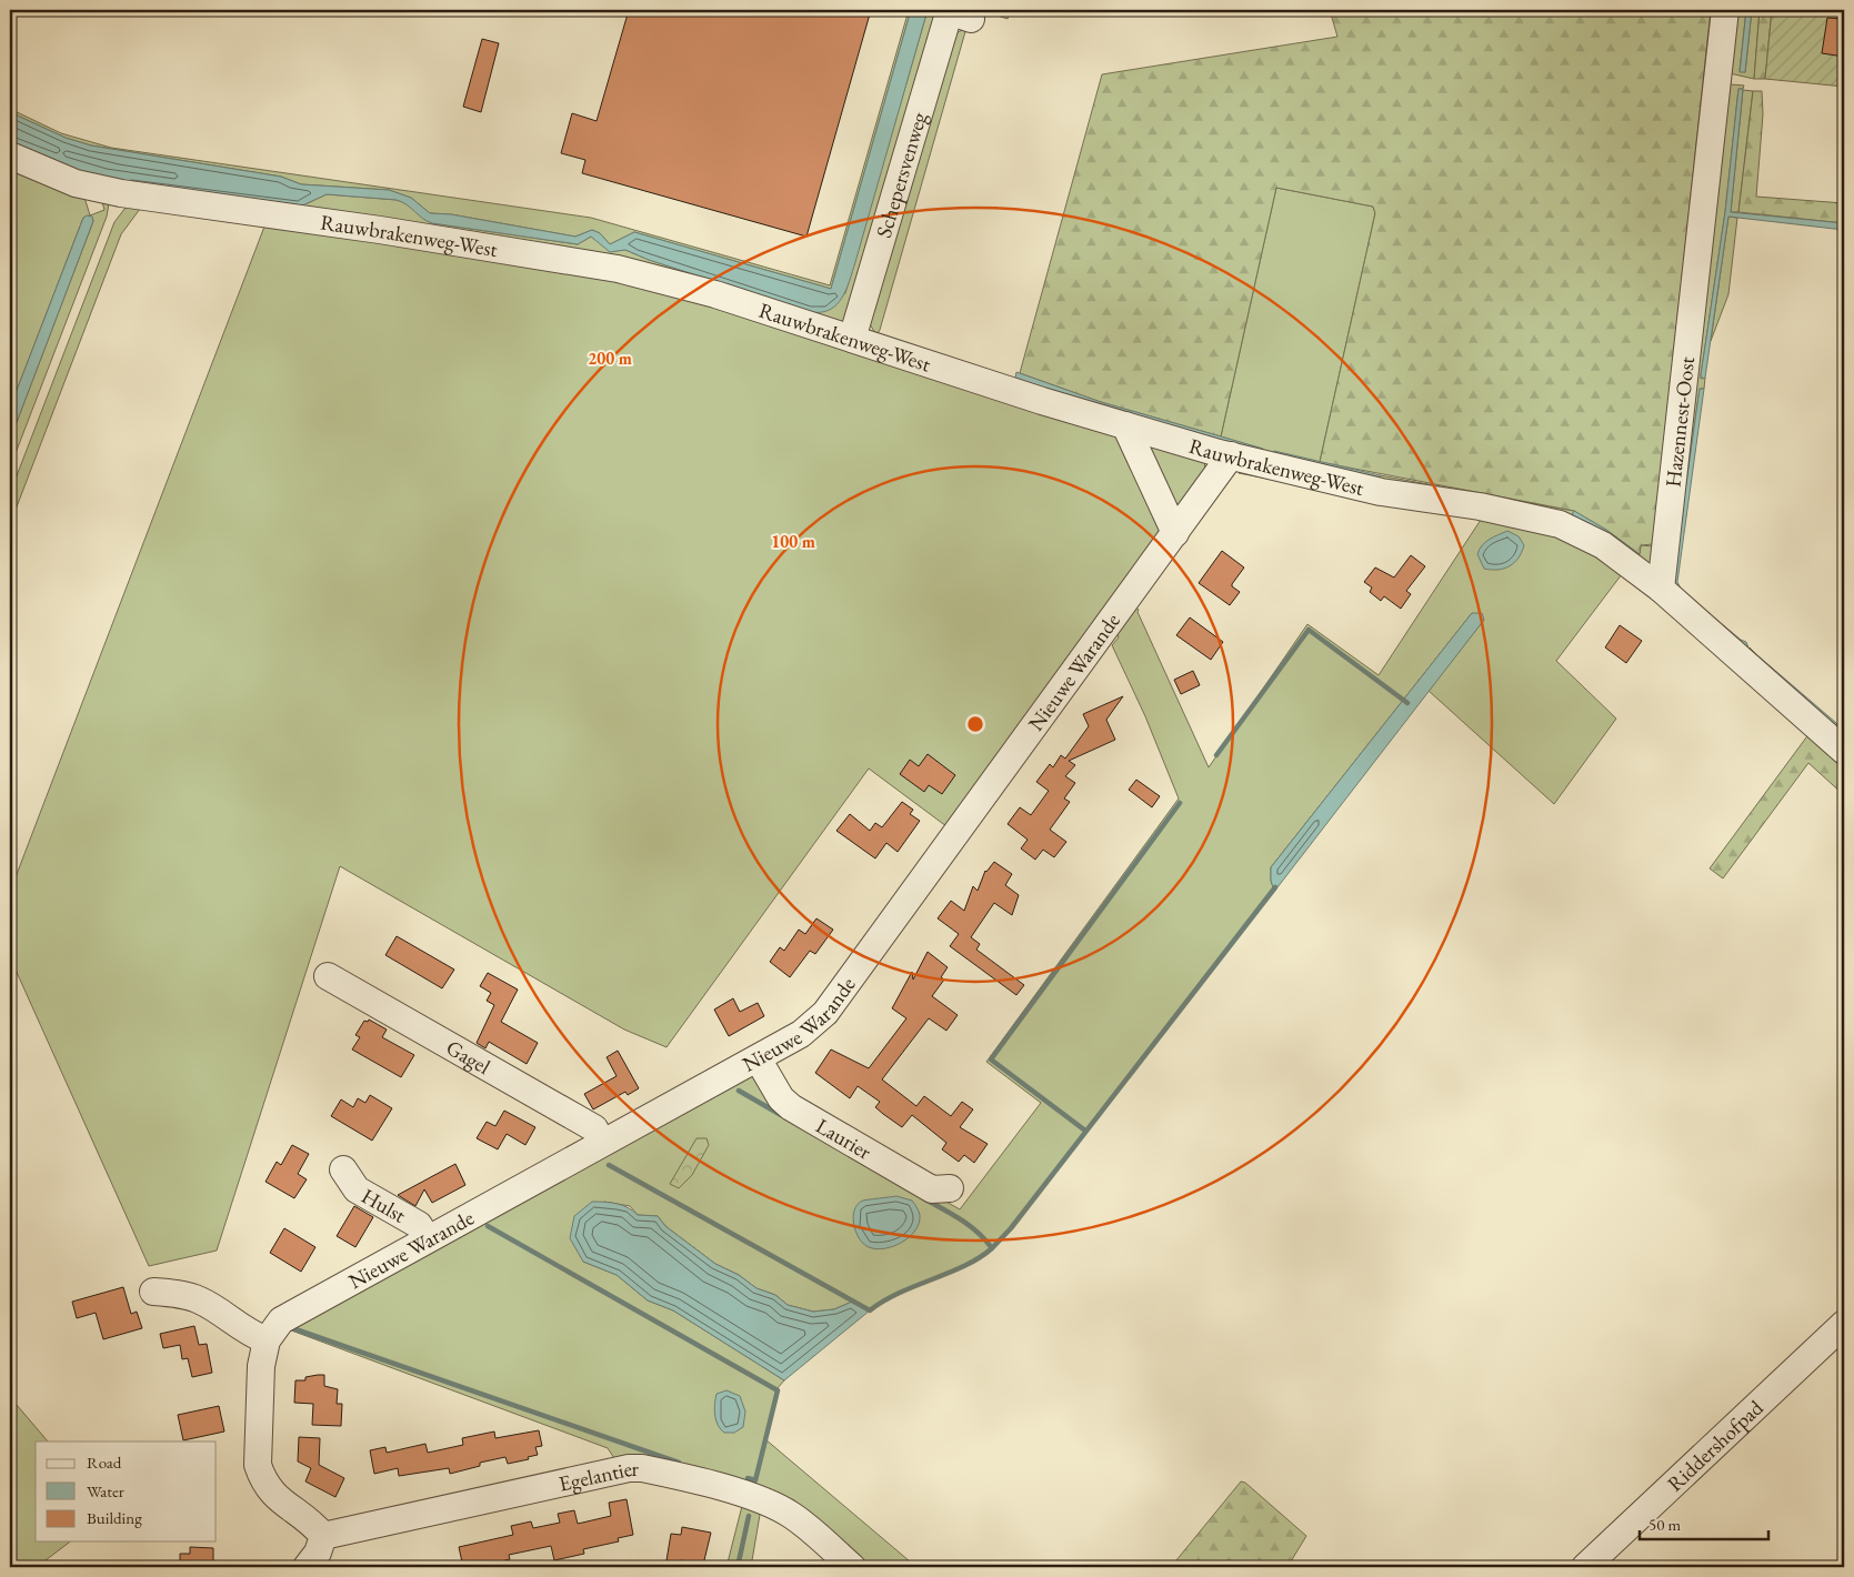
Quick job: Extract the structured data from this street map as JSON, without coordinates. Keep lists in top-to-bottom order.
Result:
{
  "streets": {
    "street": [
      "Schepersvenweg",
      "Rauwbrakenweg-West",
      "Hazennest-Oost",
      "Nieuwe Warande",
      "Gagel",
      "Laurier",
      "Hulst",
      "Riddershofpad",
      "Egelantier"
    ]
  },
  "crossings": [
    ["Schepersvenweg", "Rauwbrakenweg-West"],
    ["Rauwbrakenweg-West", "Hazennest-Oost"],
    ["Rauwbrakenweg-West", "Nieuwe Warande"],
    ["Nieuwe Warande", "Gagel"],
    ["Nieuwe Warande", "Laurier"],
    ["Nieuwe Warande", "Hulst"],
    ["Nieuwe Warande", "Egelantier"]
  ],
  "legend": ["Road", "Water", "Building"],
  "scale_bar": "50 m",
  "rings": ["200 m", "100 m"]
}
